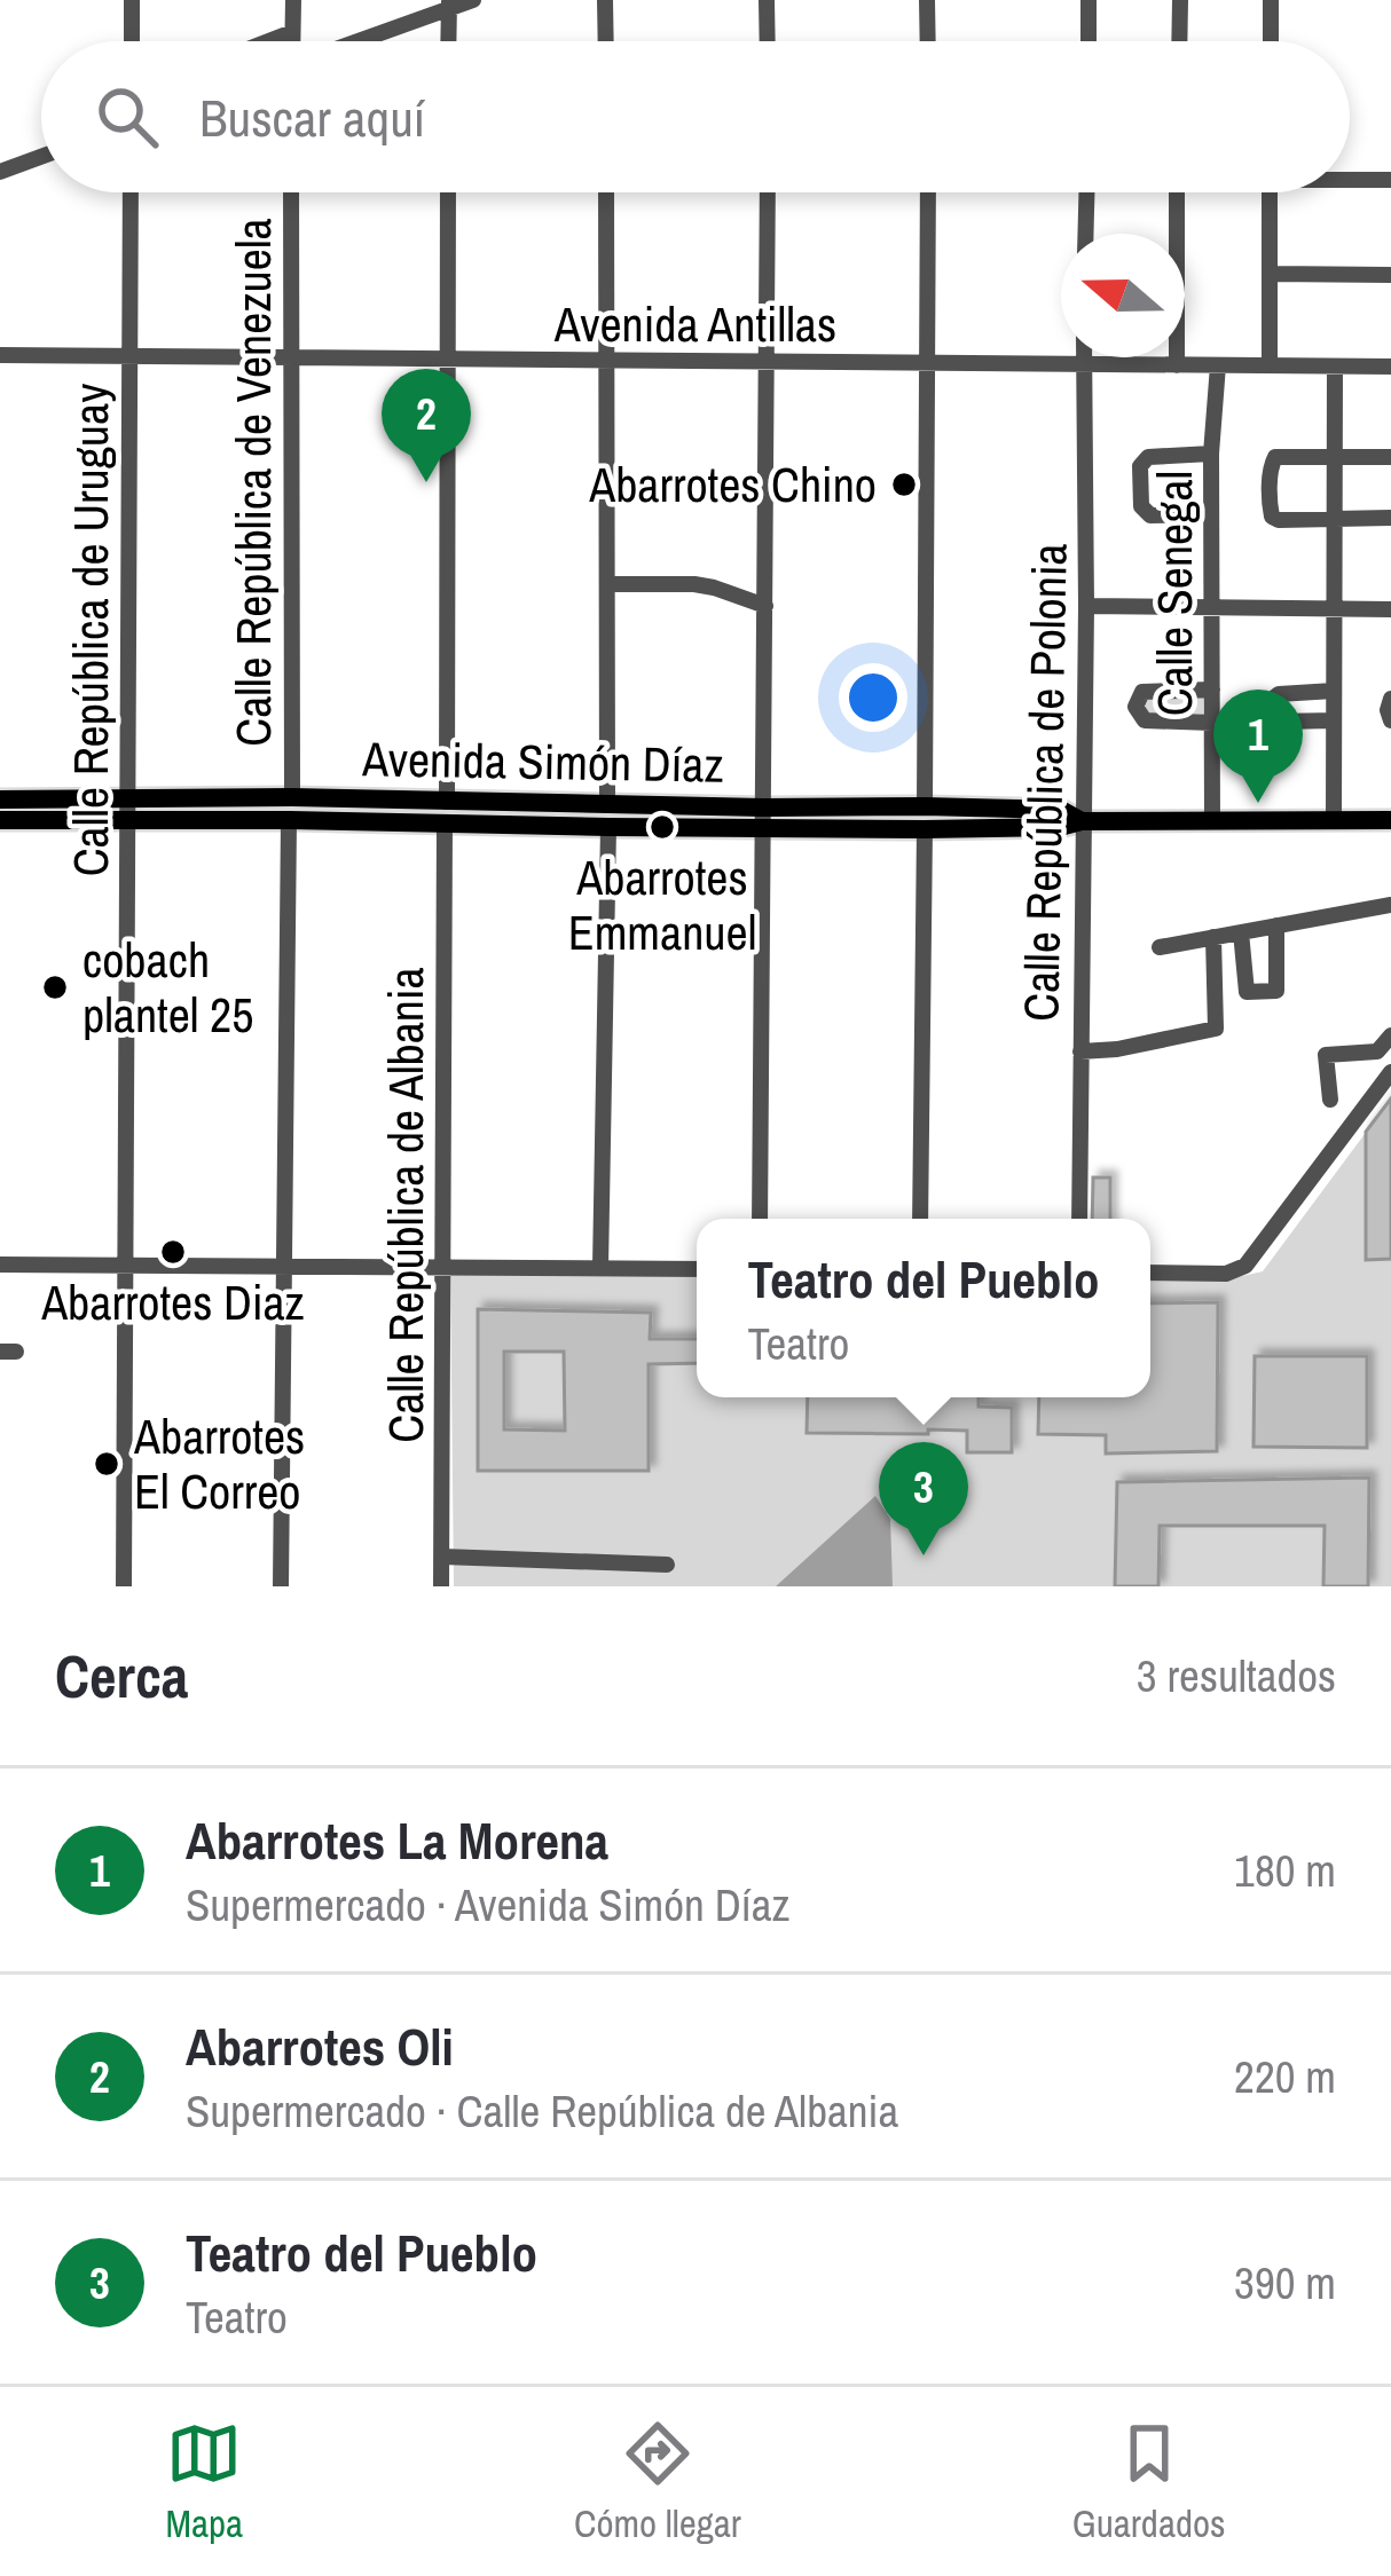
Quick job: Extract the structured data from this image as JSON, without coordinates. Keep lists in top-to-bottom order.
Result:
{
  "streets": {
    "main road": ["Avenida Simón Díaz"],
    "street": [
      "Avenida Antillas",
      "Calle República de Venezuela",
      "Calle Senegal",
      "Calle República de Uruguay",
      "Calle República de Polonia",
      "Calle República de Albania"
    ]
  },
  "crossings": [
    ["Avenida Antillas", "Calle República de Venezuela"],
    ["Avenida Antillas", "Calle Senegal"],
    ["Avenida Antillas", "Calle República de Uruguay"],
    ["Avenida Antillas", "Calle República de Polonia"],
    ["Calle República de Venezuela", "Avenida Simón Díaz"],
    ["Calle Senegal", "Avenida Simón Díaz"],
    ["Calle República de Uruguay", "Avenida Simón Díaz"],
    ["Avenida Simón Díaz", "Calle República de Polonia"],
    ["Avenida Simón Díaz", "Calle República de Albania"]
  ],
  "places": [
    "Abarrotes Chino",
    "Abarrotes Emmanuel",
    "cobach plantel 25",
    "Abarrotes Diaz",
    "Abarrotes El Correo"
  ],
  "north": "left",
  "page": {
    "search": "Buscar aquí",
    "pins": ["2", "1", "3"],
    "popup": ["Teatro del Pueblo", "Teatro"],
    "heading": ["Cerca", "3 resultados"],
    "list": [
      {
        "mark": "1",
        "name": "Abarrotes La Morena",
        "note": "Supermercado · Avenida Simón Díaz",
        "value": "180 m"
      },
      {
        "mark": "2",
        "name": "Abarrotes Oli",
        "note": "Supermercado · Calle República de Albania",
        "value": "220 m"
      },
      {
        "mark": "3",
        "name": "Teatro del Pueblo",
        "note": "Teatro",
        "value": "390 m"
      }
    ],
    "nav": ["Mapa", "Cómo llegar", "Guardados"]
  }
}
